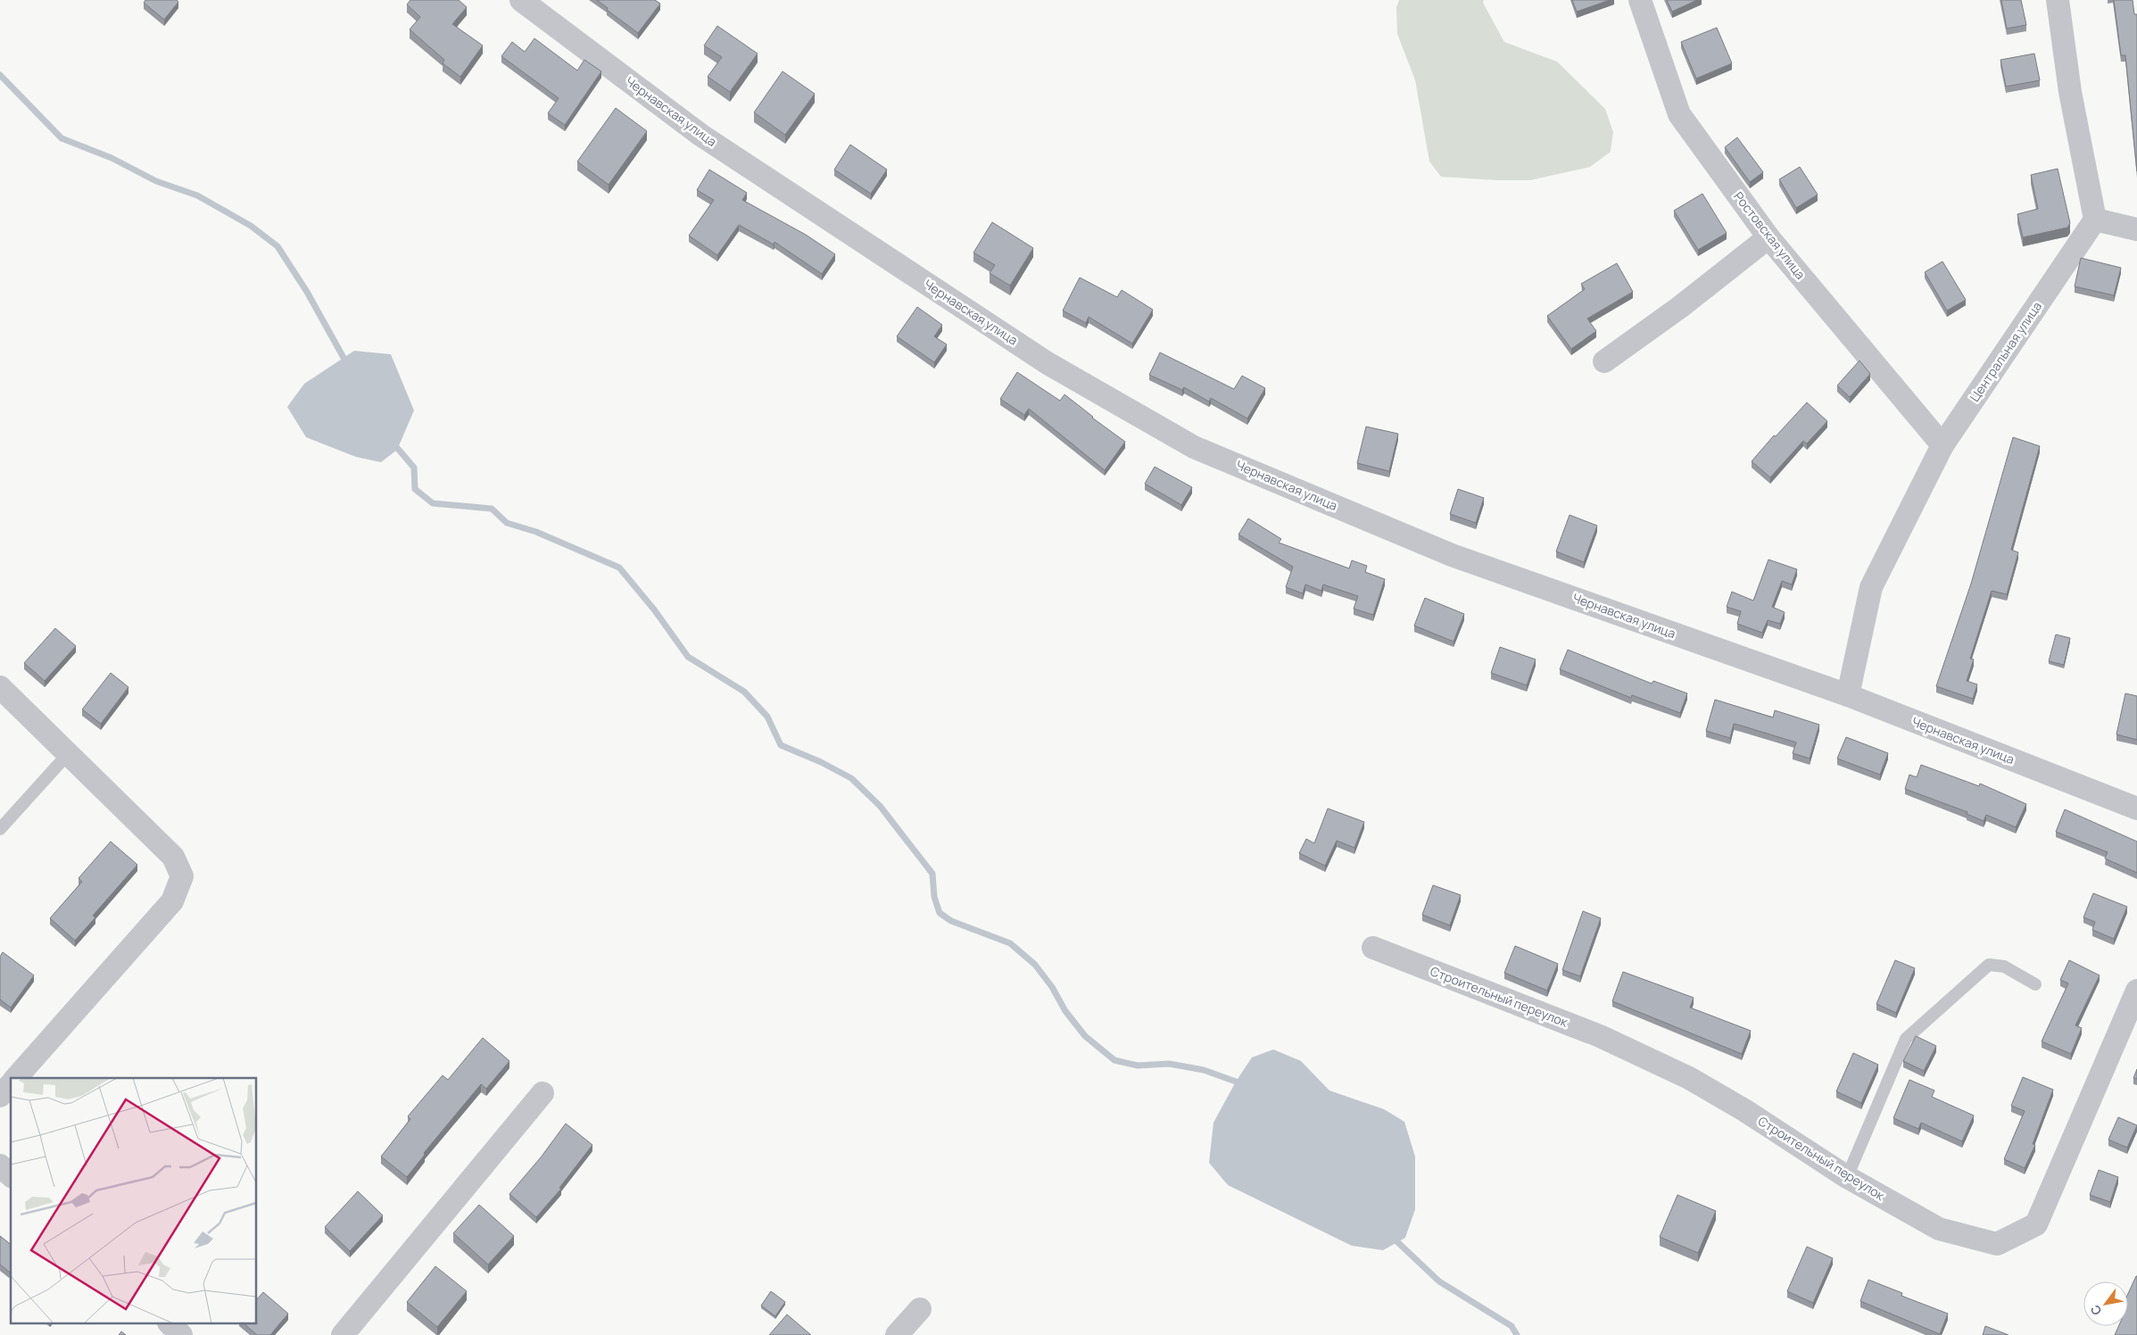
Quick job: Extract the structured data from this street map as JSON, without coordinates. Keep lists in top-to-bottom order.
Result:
{
  "streets": {
    "street": [
      "Чернавская улица",
      "Ростовская улица",
      "Центральная улица",
      "Строительный переулок"
    ]
  },
  "crossings": [
    ["Чернавская улица", "Центральная улица"],
    ["Ростовская улица", "Центральная улица"]
  ],
  "north": "bottom left"
}
